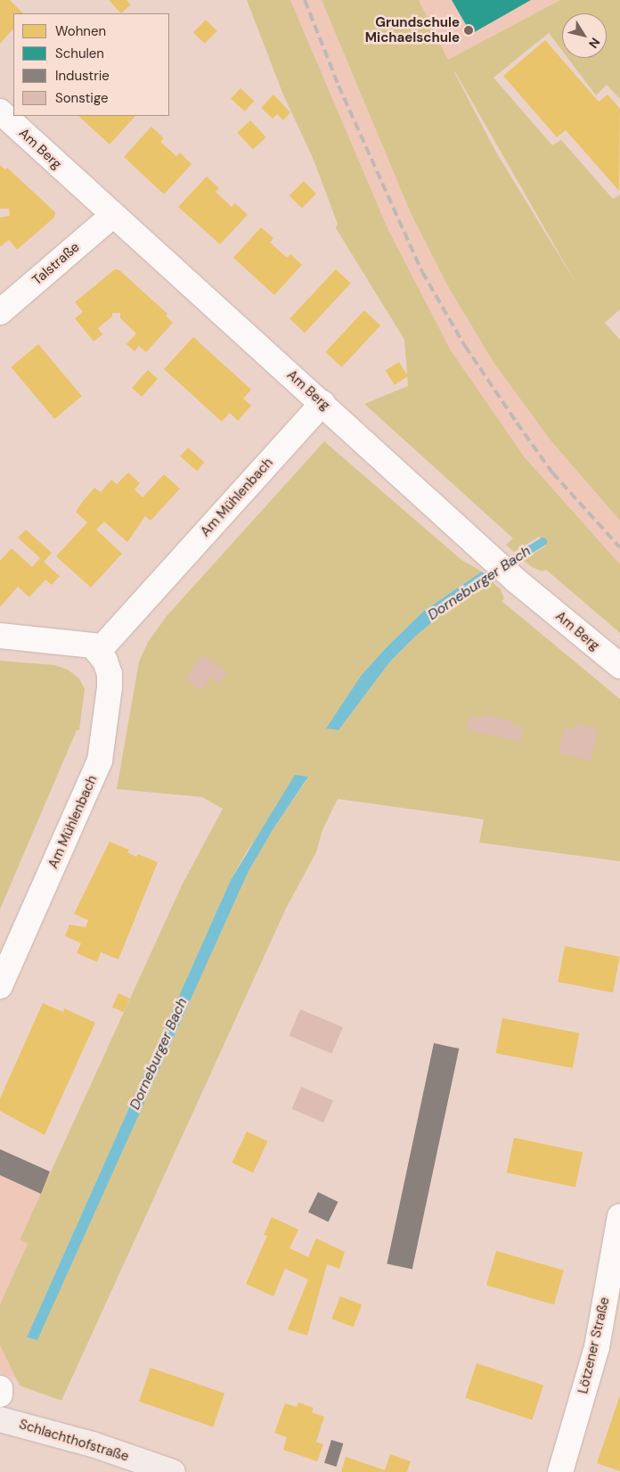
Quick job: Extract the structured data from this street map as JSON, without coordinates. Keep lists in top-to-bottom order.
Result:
{
  "streets": {
    "main road": ["Schlachthofstraße"],
    "street": [
      "Am Berg",
      "Talstraße",
      "Am Mühlenbach",
      "Lötzener Straße"
    ]
  },
  "crossings": [
    ["Am Berg", "Talstraße"],
    ["Am Berg", "Am Mühlenbach"]
  ],
  "water": ["Dorneburger Bach"],
  "places": ["Grundschule Michaelschule"],
  "legend": [
    "Wohnen",
    "Schulen",
    "Industrie",
    "Sonstige"
  ],
  "north": "bottom right"
}
